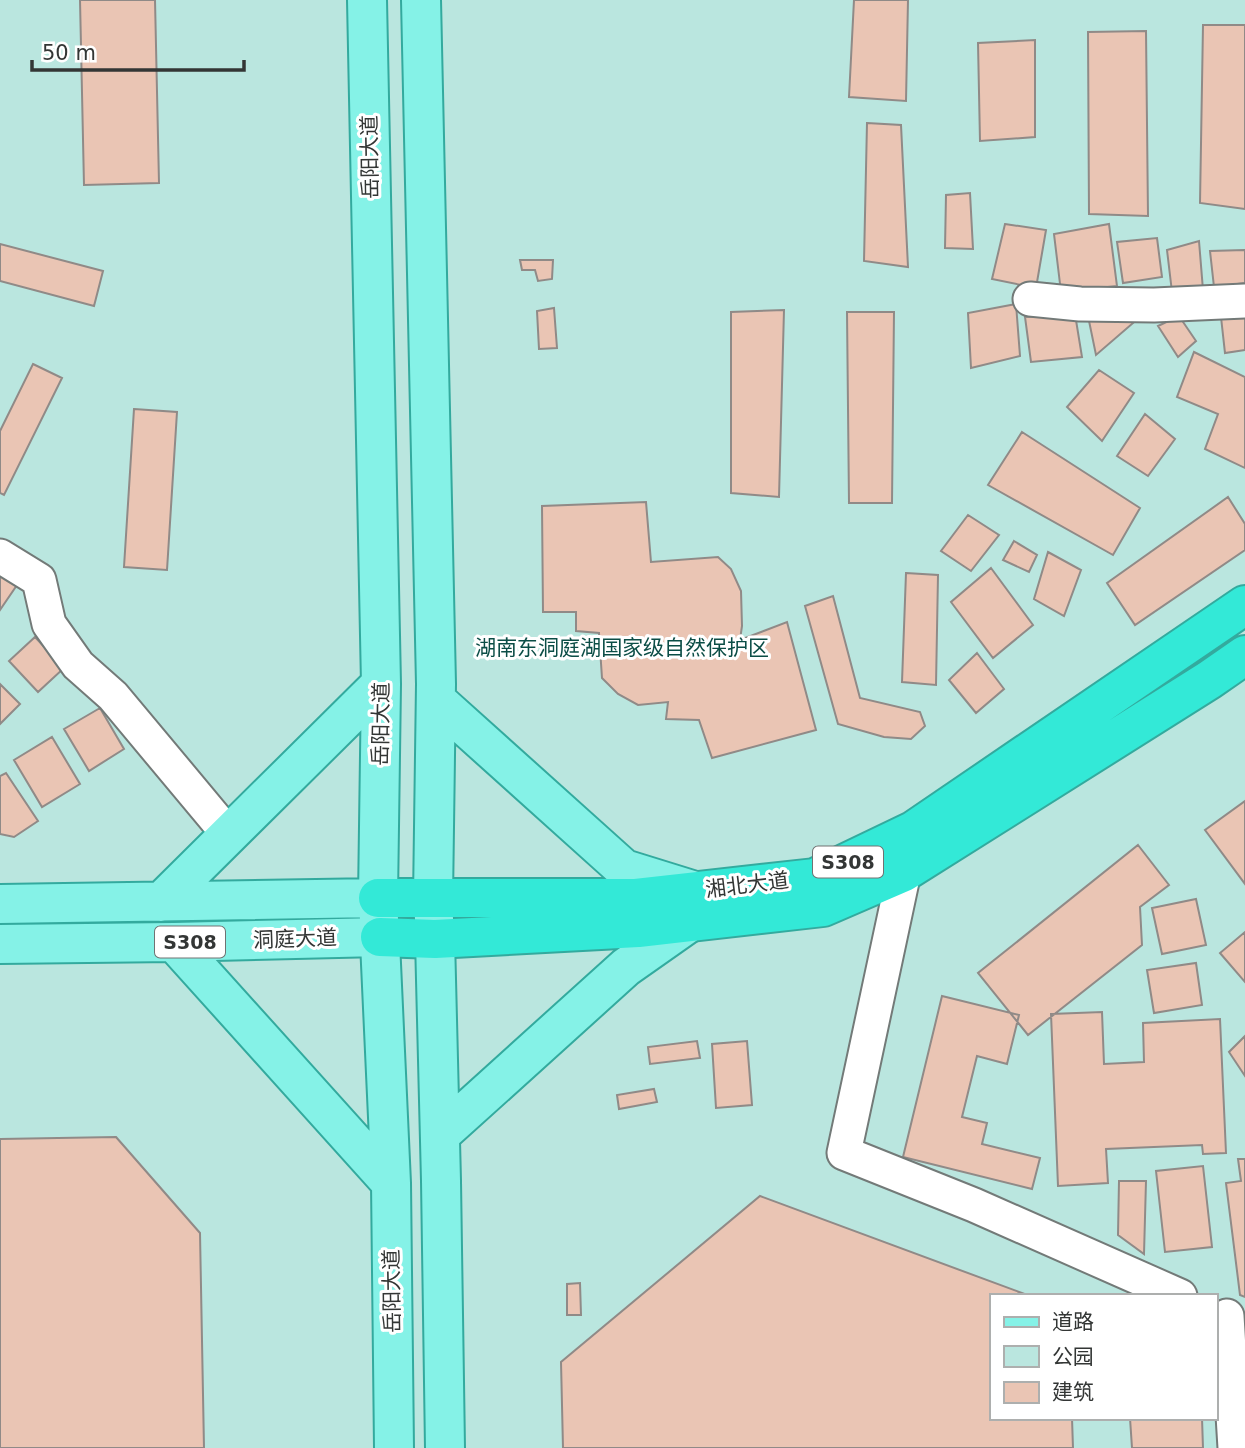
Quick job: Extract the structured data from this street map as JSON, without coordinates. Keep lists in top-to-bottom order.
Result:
{
  "streets": {
    "highway": ["S308", "湘北大道"],
    "main road": ["岳阳大道", "洞庭大道"]
  },
  "crossings": [
    ["岳阳大道", "湘北大道"],
    ["岳阳大道", "洞庭大道"],
    ["湘北大道", "洞庭大道"]
  ],
  "parks": ["湖南东洞庭湖国家级自然保护区"],
  "legend": ["道路", "公园", "建筑"],
  "scale_bar": "50 m"
}
